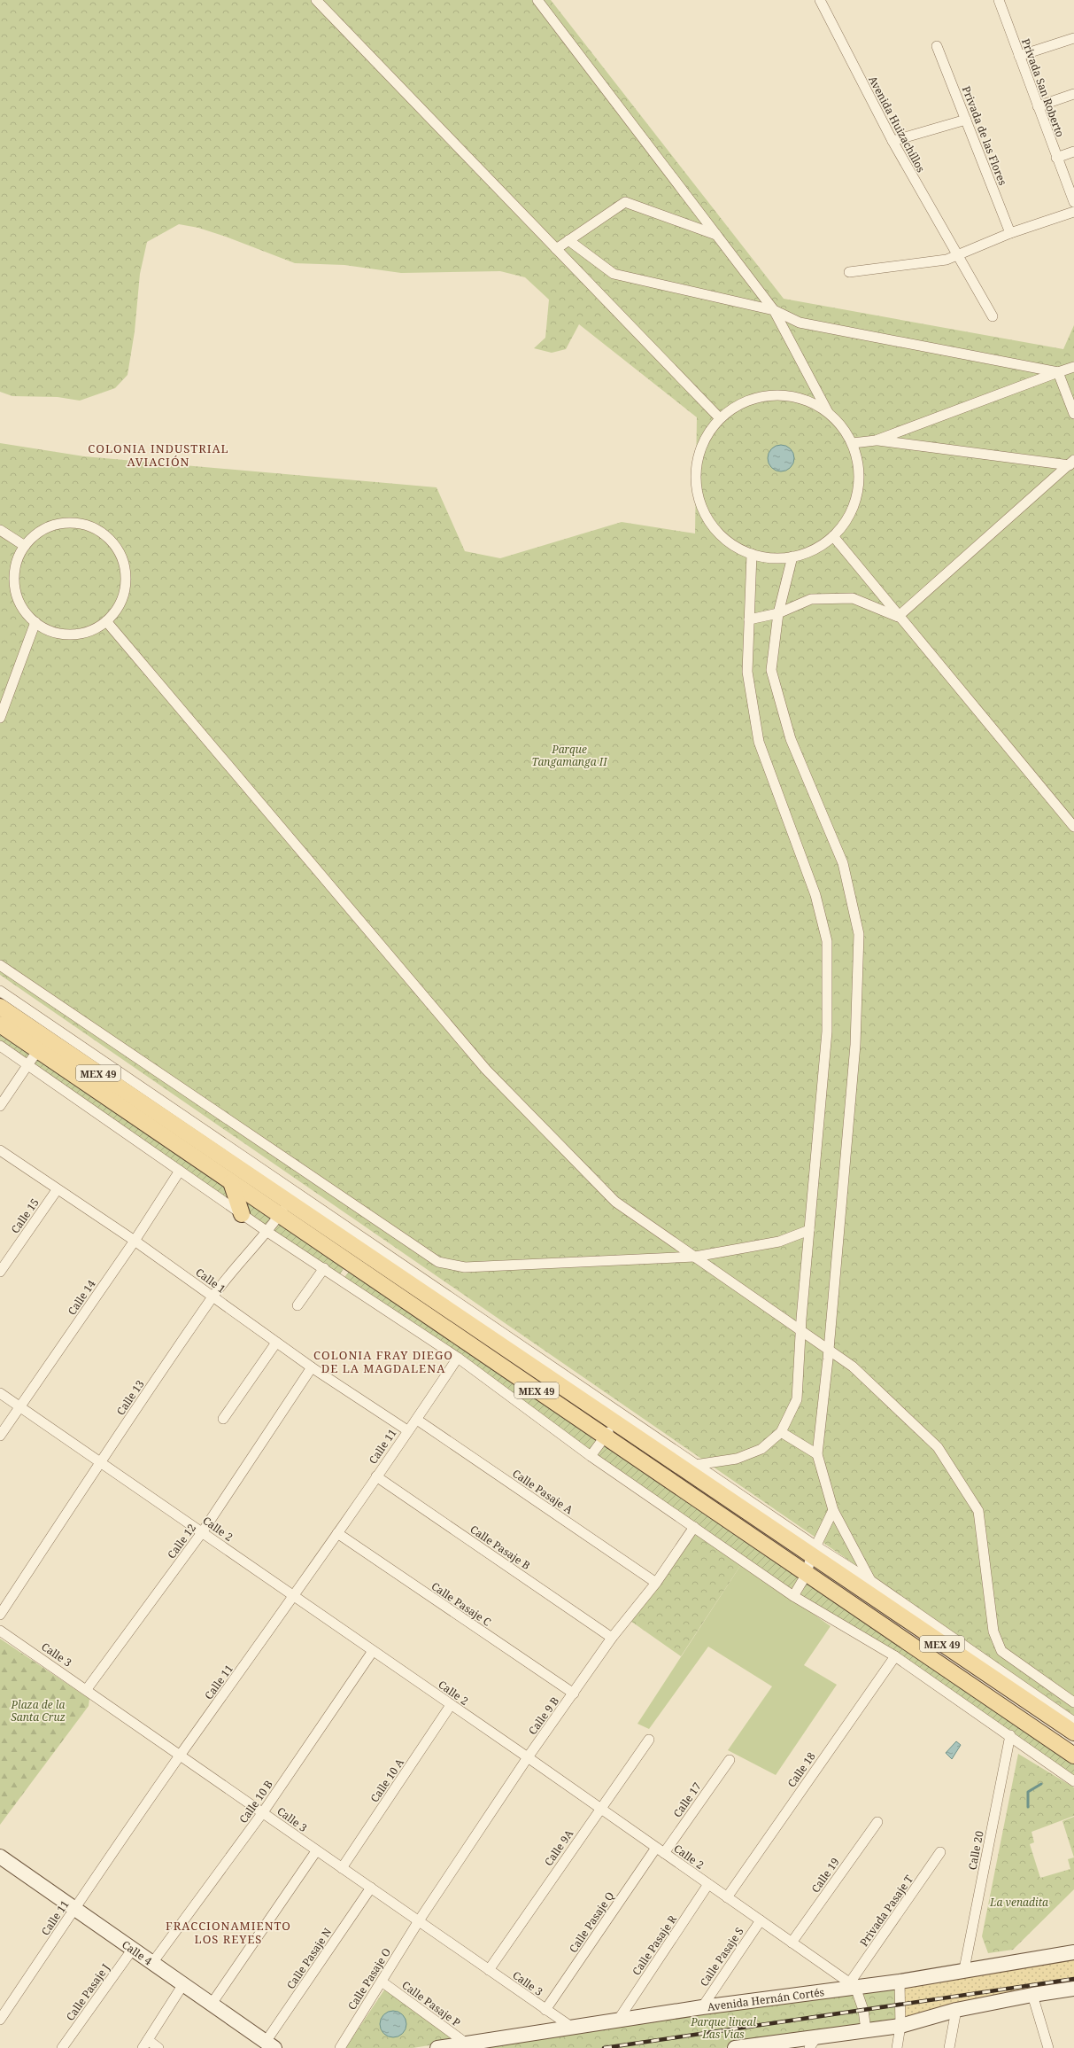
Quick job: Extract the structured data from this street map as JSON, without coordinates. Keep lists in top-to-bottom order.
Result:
{
  "streets": {
    "main road": ["MEX 49", "Calle 4", "Avenida Hernán Cortés"],
    "street": [
      "Privada San Roberto",
      "Avenida Huizachillos",
      "Privada de las Flores",
      "Calle 15",
      "Calle 1",
      "Calle 14",
      "Calle 13",
      "Calle 11",
      "Calle Pasaje A",
      "Calle 2",
      "Calle 12",
      "Calle Pasaje B",
      "Calle Pasaje C",
      "Calle 3",
      "Calle 9 B",
      "Calle 18",
      "Calle 10 A",
      "Calle 17",
      "Calle 10 B",
      "Calle 9A",
      "Calle 20",
      "Calle 19",
      "Privada Pasaje T",
      "Calle Pasaje Q",
      "Calle Pasaje R",
      "Calle Pasaje S",
      "Calle Pasaje N",
      "Calle Pasaje O",
      "Calle Pasaje J",
      "Calle Pasaje P"
    ]
  },
  "crossings": [
    ["MEX 49", "Calle 13"],
    ["Calle 15", "Calle 1"],
    ["Calle 1", "Calle 14"],
    ["Calle 1", "Calle 13"],
    ["Calle 1", "Calle 11"],
    ["Calle 1", "Calle 12"],
    ["Calle 14", "Calle 2"],
    ["Calle 13", "Calle 2"],
    ["Calle 11", "Calle Pasaje A"],
    ["Calle 11", "Calle 2"],
    ["Calle 11", "Calle Pasaje B"],
    ["Calle 11", "Calle Pasaje C"],
    ["Calle 11", "Calle 3"],
    ["Calle 11", "Calle 4"],
    ["Calle Pasaje A", "Calle 9 B"],
    ["Calle 2", "Calle 12"],
    ["Calle 2", "Calle 9 B"],
    ["Calle 2", "Calle 18"],
    ["Calle 2", "Calle 10 A"],
    ["Calle 2", "Calle 17"],
    ["Calle 2", "Calle 10 B"],
    ["Calle 2", "Calle 9A"],
    ["Calle 2", "Calle 19"],
    ["Calle 2", "Privada Pasaje T"],
    ["Calle 2", "Calle Pasaje Q"],
    ["Calle 2", "Calle Pasaje R"],
    ["Calle 2", "Calle Pasaje S"],
    ["Calle 2", "Avenida Hernán Cortés"],
    ["Calle 12", "Calle 3"],
    ["Calle Pasaje B", "Calle 9 B"],
    ["Calle Pasaje C", "Calle 9 B"],
    ["Calle 3", "Calle 9 B"],
    ["Calle 3", "Calle 10 A"],
    ["Calle 3", "Calle 10 B"],
    ["Calle 3", "Calle 9A"],
    ["Calle 3", "Calle Pasaje Q"],
    ["Calle 3", "Calle Pasaje N"],
    ["Calle 3", "Calle Pasaje O"],
    ["Calle 3", "Avenida Hernán Cortés"],
    ["Calle 9 B", "Calle Pasaje O"],
    ["Calle 17", "Calle Pasaje Q"],
    ["Calle 10 B", "Calle 4"],
    ["Calle 20", "Avenida Hernán Cortés"],
    ["Privada Pasaje T", "Avenida Hernán Cortés"],
    ["Calle Pasaje R", "Avenida Hernán Cortés"],
    ["Calle 4", "Calle Pasaje N"],
    ["Calle 4", "Calle Pasaje J"],
    ["Calle Pasaje S", "Avenida Hernán Cortés"],
    ["Calle Pasaje O", "Calle Pasaje P"],
    ["Avenida Hernán Cortés", "Calle Pasaje P"]
  ],
  "districts": ["COLONIA INDUSTRIAL AVIACIÓN", "COLONIA FRAY DIEGO DE LA MAGDALENA", "FRACCIONAMIENTO LOS REYES"],
  "parks": [
    "Parque Tangamanga II",
    "Plaza de la Santa Cruz",
    "La venadita",
    "Parque lineal Las Vias"
  ]
}
